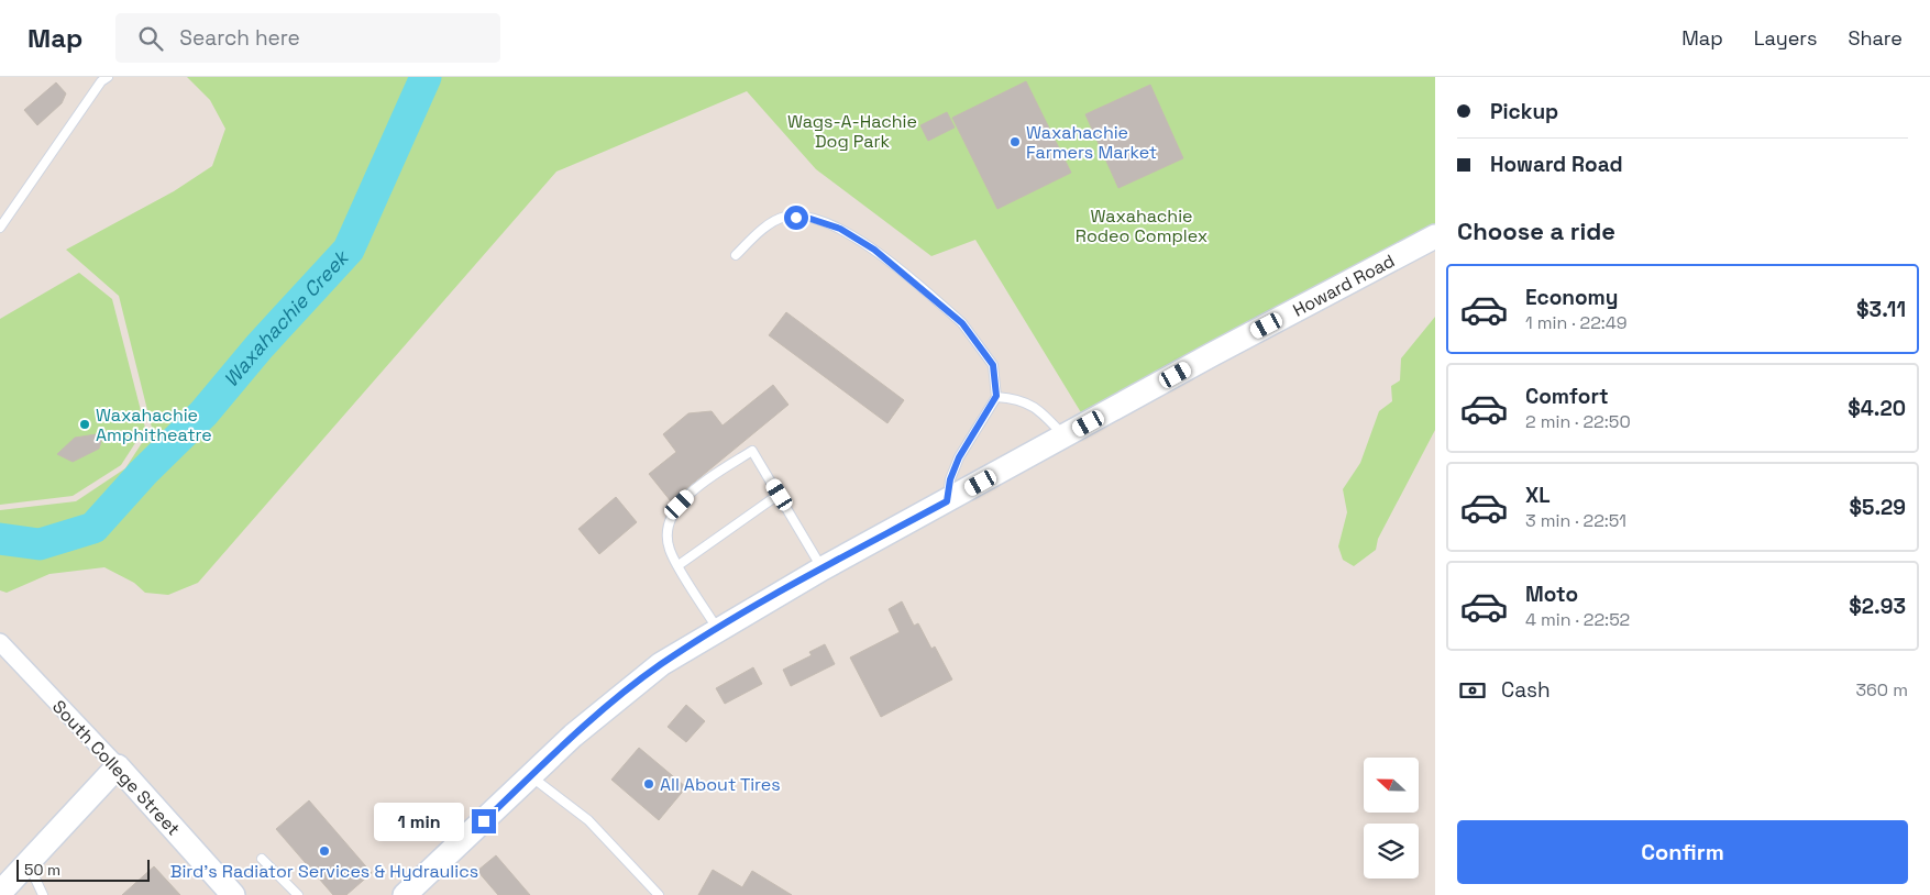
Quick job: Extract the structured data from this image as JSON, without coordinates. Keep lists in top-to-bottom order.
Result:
{
  "streets": {
    "main road": ["Howard Road", "South College Street"]
  },
  "water": ["Waxahachie Creek"],
  "parks": ["Wags-A-Hachie Dog Park", "Waxahachie Rodeo Complex"],
  "places": [
    "Waxahachie Farmers Market",
    "Waxahachie Amphitheatre",
    "All About Tires",
    "Bird's Radiator Services & Hydraulics"
  ],
  "scale_bar": "50 m",
  "north": "left",
  "page": {
    "header": "Map",
    "search": "Search here",
    "nav": ["Map", "Layers", "Share"],
    "banner": ["Pickup", "Howard Road"],
    "heading": "Choose a ride",
    "list": [
      {
        "name": "Economy",
        "note": "1 min · 22:49",
        "value": "$3.11"
      },
      {
        "name": "Comfort",
        "note": "2 min · 22:50",
        "value": "$4.20"
      },
      {
        "name": "XL",
        "note": "3 min · 22:51",
        "value": "$5.29"
      },
      {
        "name": "Moto",
        "note": "4 min · 22:52",
        "value": "$2.93"
      }
    ],
    "pay": ["Cash", "360 m"],
    "bubble": "1 min",
    "buttons": "Confirm",
    "scale": "50 m"
  }
}
